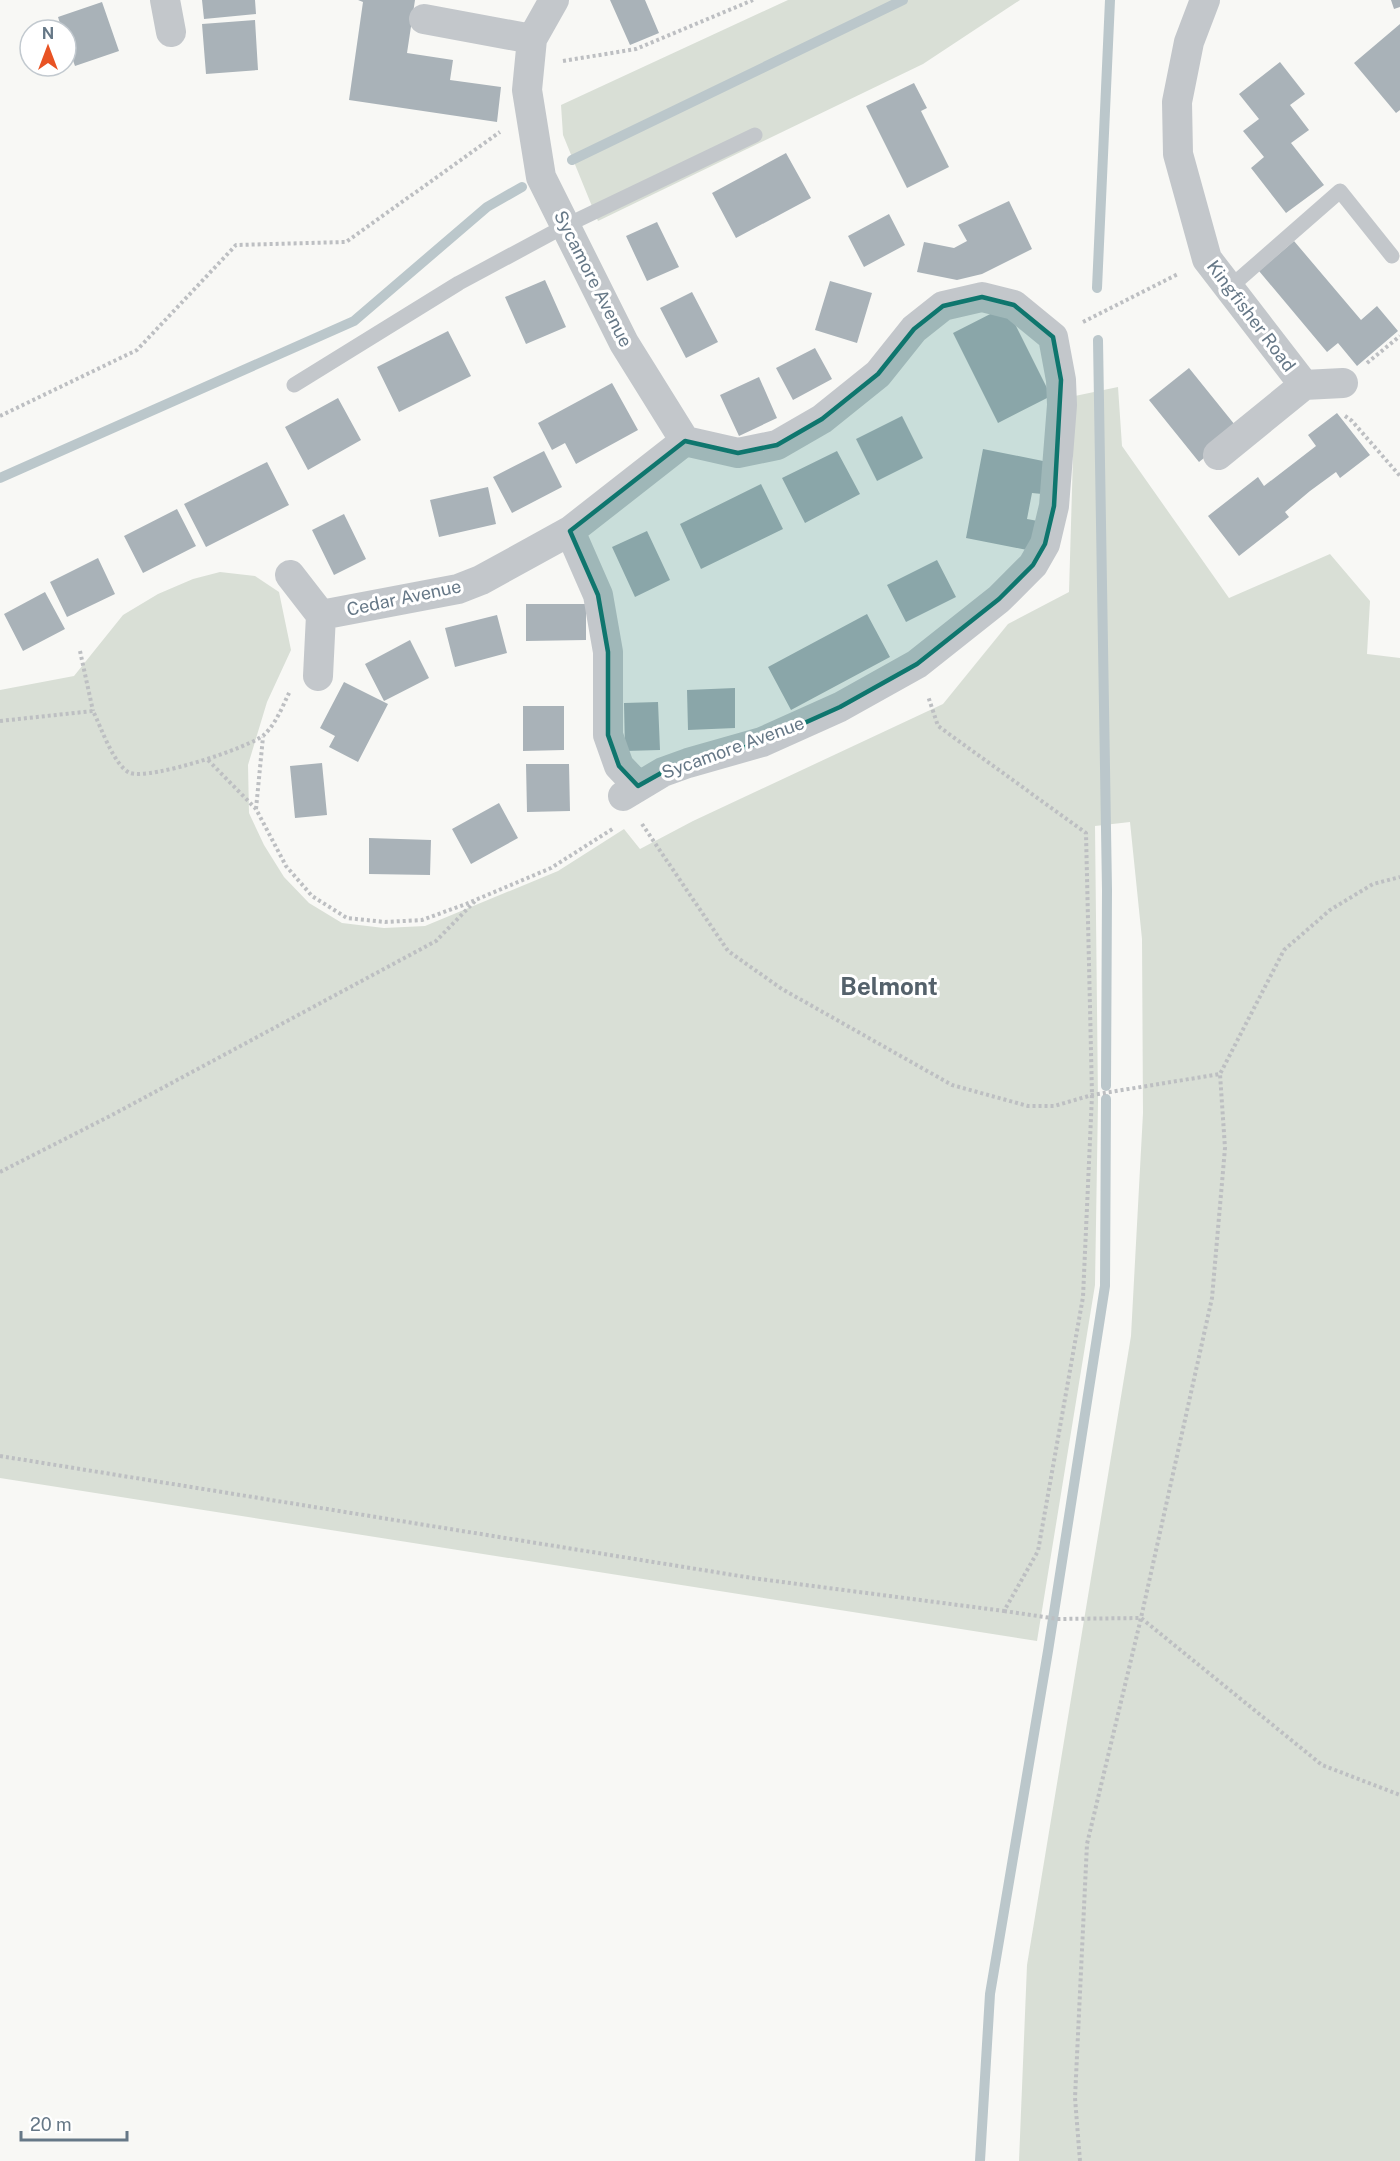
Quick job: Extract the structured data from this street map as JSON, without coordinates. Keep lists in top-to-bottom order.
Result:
{
  "streets": {
    "street": ["Sycamore Avenue", "Kingfisher Road", "Cedar Avenue"]
  },
  "districts": ["Belmont"],
  "scale_bar": "20 m",
  "north": "top"
}
